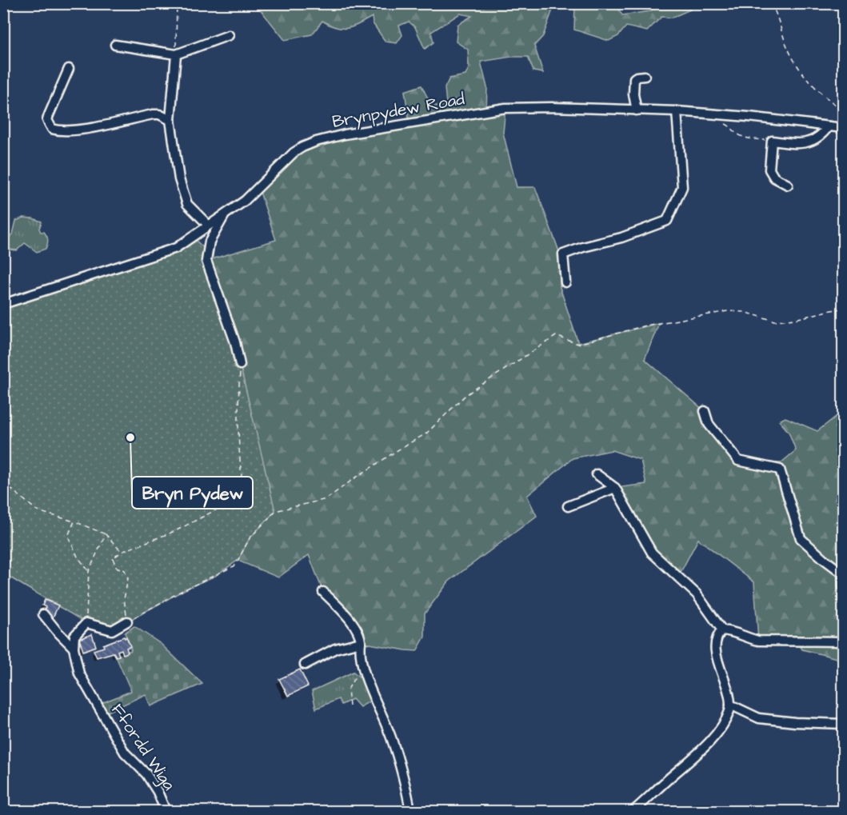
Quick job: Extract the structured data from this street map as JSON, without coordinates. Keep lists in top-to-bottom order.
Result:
{
  "streets": {
    "street": ["Brynpydew Road", "Ffordd Wiga"]
  },
  "places": ["Bryn Pydew"]
}
